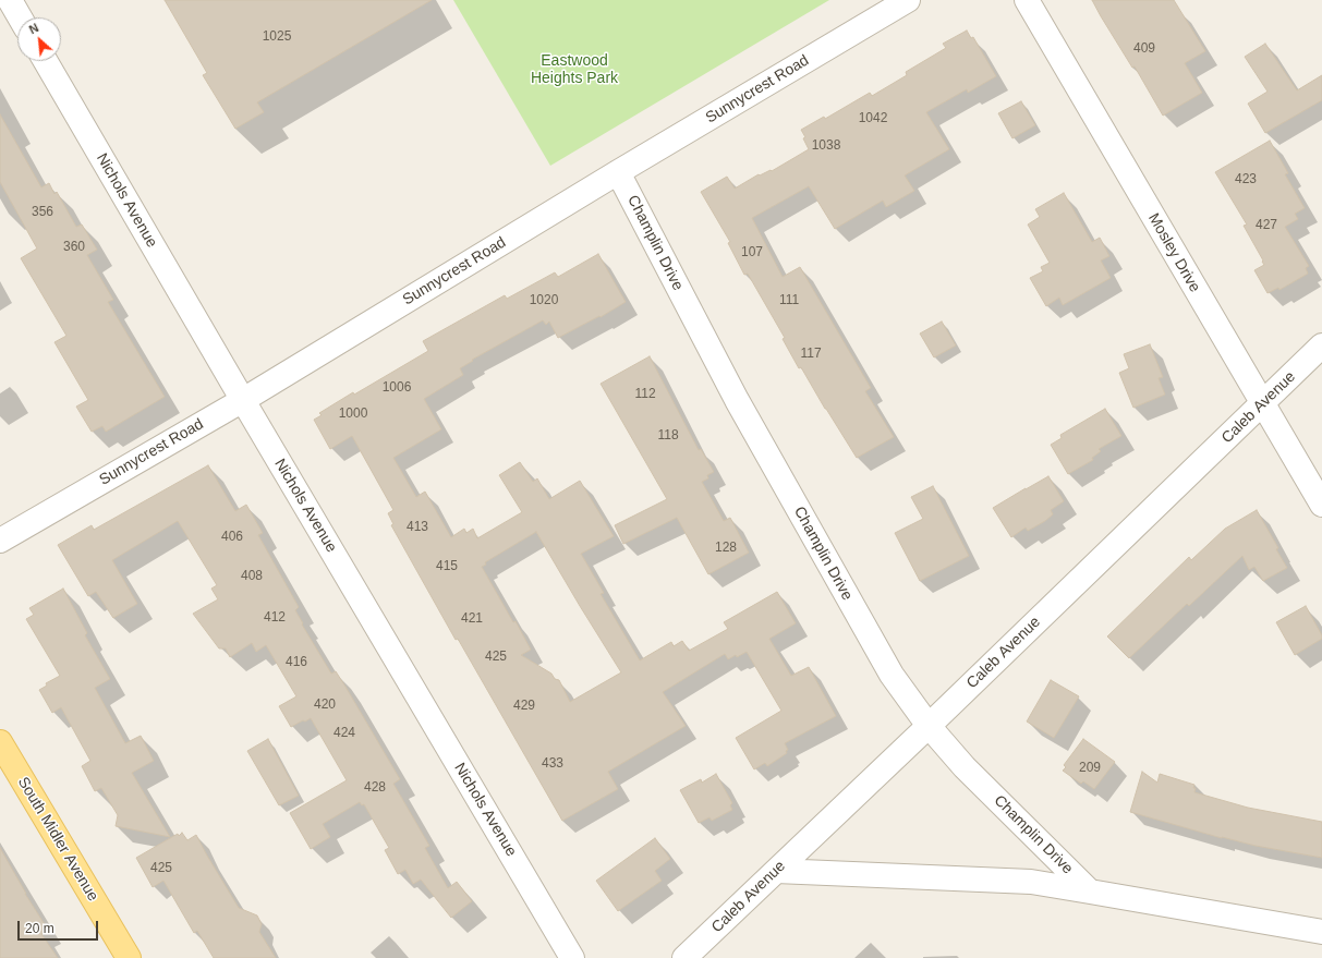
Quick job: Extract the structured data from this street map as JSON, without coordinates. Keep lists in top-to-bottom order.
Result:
{
  "streets": {
    "main road": ["South Midler Avenue"],
    "street": [
      "Sunnycrest Road",
      "Nichols Avenue",
      "Champlin Drive",
      "Mosley Drive",
      "Caleb Avenue"
    ]
  },
  "crossings": [
    ["Sunnycrest Road", "Nichols Avenue"],
    ["Sunnycrest Road", "Champlin Drive"],
    ["Champlin Drive", "Caleb Avenue"],
    ["Mosley Drive", "Caleb Avenue"]
  ],
  "parks": ["Eastwood Heights Park"],
  "house_numbers": [
    "1025",
    "409",
    "1042",
    "1038",
    "423",
    "356",
    "427",
    "360",
    "107",
    "1020",
    "111",
    "117",
    "1006",
    "112",
    "1000",
    "118",
    "413",
    "406",
    "128",
    "415",
    "408",
    "412",
    "421",
    "425",
    "416",
    "420",
    "429",
    "424",
    "433",
    "209",
    "428",
    "425"
  ],
  "scale_bar": "20 m",
  "north": "top left"
}
